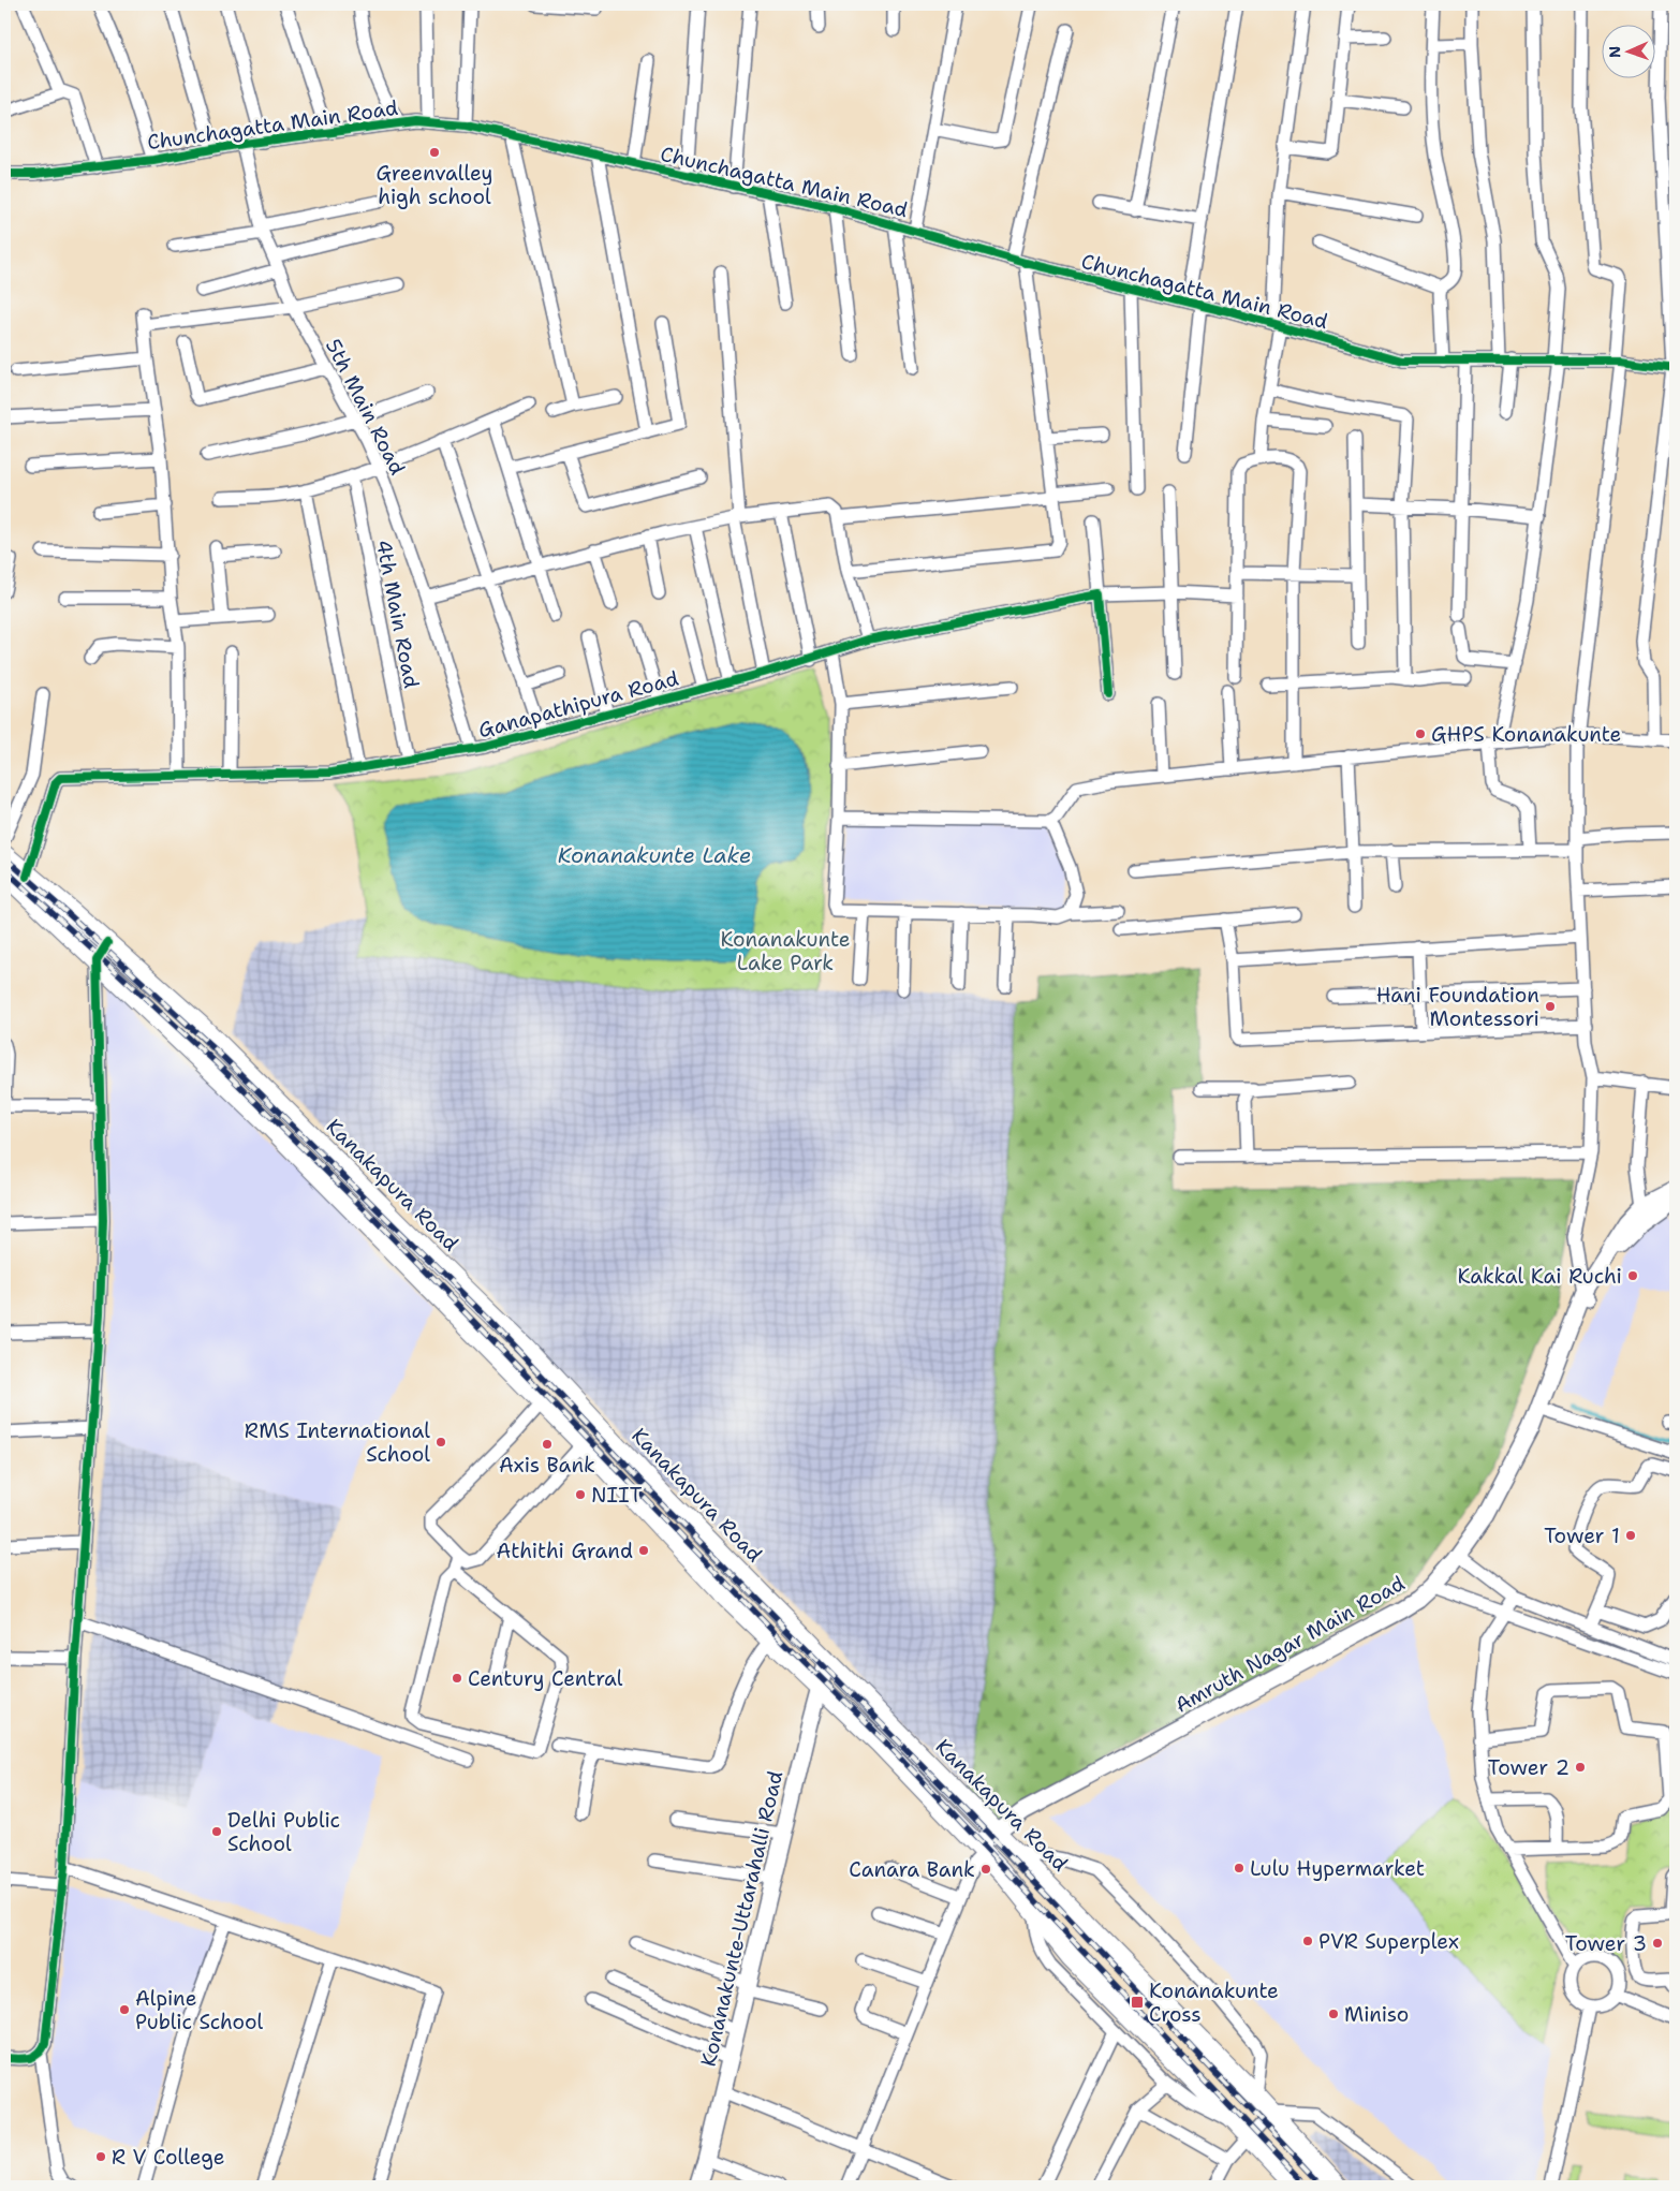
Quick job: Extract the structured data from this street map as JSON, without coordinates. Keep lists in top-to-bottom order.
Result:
{
  "streets": {
    "highway": ["Kanakapura Road"],
    "main road": ["Amruth Nagar Main Road", "Konanakunte-Uttarahalli Road"],
    "street": [
      "Chunchagatta Main Road",
      "5th Main Road",
      "4th Main Road",
      "Ganapathipura Road"
    ]
  },
  "crossings": [
    ["Chunchagatta Main Road", "5th Main Road"],
    ["5th Main Road", "Ganapathipura Road"],
    ["4th Main Road", "Ganapathipura Road"],
    ["Ganapathipura Road", "Kanakapura Road"],
    ["Kanakapura Road", "Amruth Nagar Main Road"],
    ["Kanakapura Road", "Konanakunte-Uttarahalli Road"]
  ],
  "water": ["Konanakunte Lake"],
  "parks": ["Konanakunte Lake Park"],
  "places": {
    "other": [
      "Greenvalley high school",
      "GHPS Konanakunte",
      "Hani Foundation Montessori",
      "Kakkal Kai Ruchi",
      "RMS International School",
      "Axis Bank",
      "NIIT",
      "Tower 1",
      "Athithi Grand",
      "Century Central",
      "Tower 2",
      "Delhi Public School",
      "Lulu Hypermarket",
      "Canara Bank",
      "PVR Superplex",
      "Tower 3",
      "Alpine Public School",
      "Miniso",
      "R V College"
    ],
    "transit": ["Konanakunte Cross"]
  },
  "north": "left"
}
